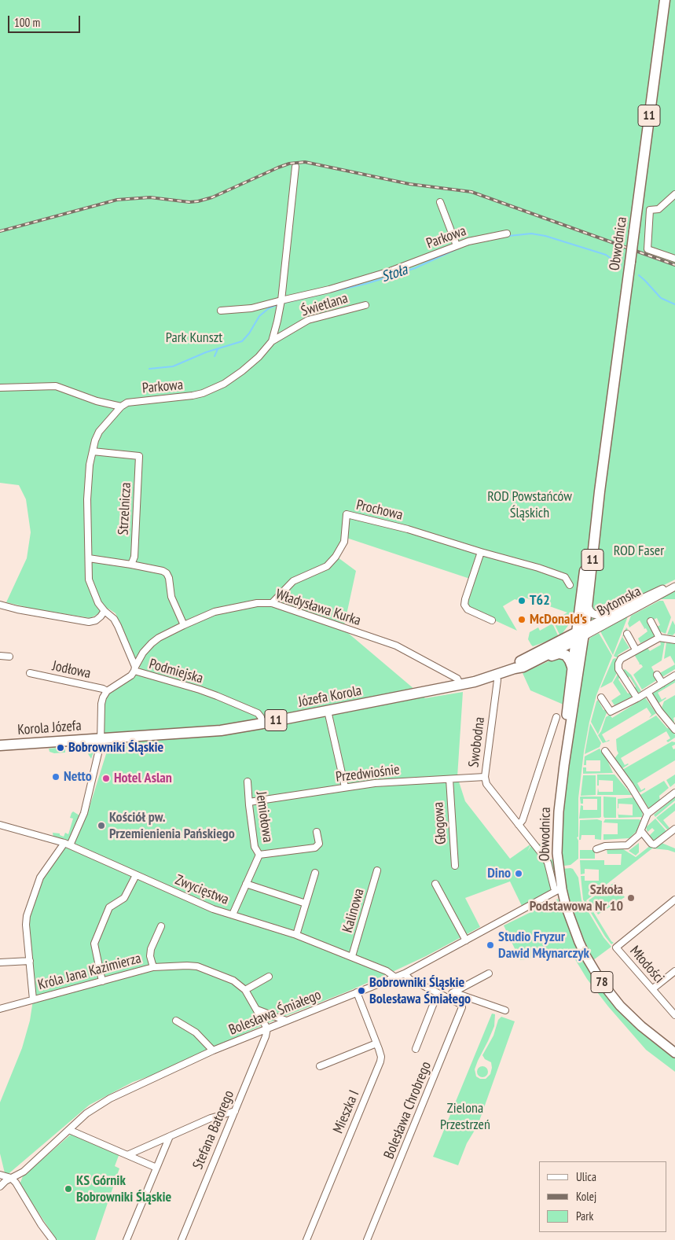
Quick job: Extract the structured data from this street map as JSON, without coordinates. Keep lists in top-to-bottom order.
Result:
{
  "streets": {
    "highway": [
      "11",
      "Obwodnica",
      "Józefa Korola",
      "Korola Józefa"
    ],
    "main road": ["78"],
    "street": [
      "Parkowa",
      "Świetlana",
      "Strzelnicza",
      "Prochowa",
      "Bytomska",
      "Władysława Kurka",
      "Jodłowa",
      "Podmiejska",
      "Swobodna",
      "Przedwiośnie",
      "Jemiołowa",
      "Głogowa",
      "Zwycięstwa",
      "Kalinowa",
      "Młodości",
      "Króla Jana Kazimierza",
      "Bolesława Śmiałego",
      "Bolesława Chrobrego",
      "Mieszka I",
      "Stefana Batorego"
    ]
  },
  "crossings": [
    ["Parkowa", "Świetlana"],
    ["Obwodnica", "Bytomska"],
    ["Obwodnica", "Józefa Korola"],
    ["Obwodnica", "Swobodna"],
    ["Obwodnica", "Bolesława Śmiałego"],
    ["Prochowa", "Władysława Kurka"],
    ["Bytomska", "Józefa Korola"],
    ["Władysława Kurka", "Podmiejska"],
    ["Władysława Kurka", "Józefa Korola"],
    ["Podmiejska", "Józefa Korola"],
    ["Józefa Korola", "Korola Józefa"],
    ["Józefa Korola", "Swobodna"],
    ["Swobodna", "Przedwiośnie"],
    ["Swobodna", "Bolesława Śmiałego"],
    ["Przedwiośnie", "Jemiołowa"],
    ["Przedwiośnie", "Głogowa"],
    ["Jemiołowa", "Zwycięstwa"],
    ["Zwycięstwa", "Kalinowa"],
    ["Zwycięstwa", "Bolesława Śmiałego"],
    ["Króla Jana Kazimierza", "Bolesława Śmiałego"],
    ["Króla Jana Kazimierza", "Stefana Batorego"],
    ["Bolesława Śmiałego", "Bolesława Chrobrego"],
    ["Bolesława Śmiałego", "Mieszka I"],
    ["Bolesława Śmiałego", "Stefana Batorego"]
  ],
  "water": ["Stoła"],
  "parks": [
    "Park Kunszt",
    "ROD Powstańców Śląskich",
    "ROD Faser",
    "Zielona Przestrzeń"
  ],
  "places": [
    "T62",
    "McDonald's",
    "Bobrowniki Śląskie",
    "Netto",
    "Hotel Aslan",
    "Kościół pw. Przemienienia Pańskiego",
    "Dino",
    "Szkoła Podstawowa Nr 10",
    "Studio Fryzur Dawid Młynarczyk",
    "Bobrowniki Śląskie Bolesława Śmiałego",
    "KS Górnik Bobrowniki Śląskie"
  ],
  "legend": ["Ulica", "Kolej", "Park"],
  "scale_bar": "100 m"
}
